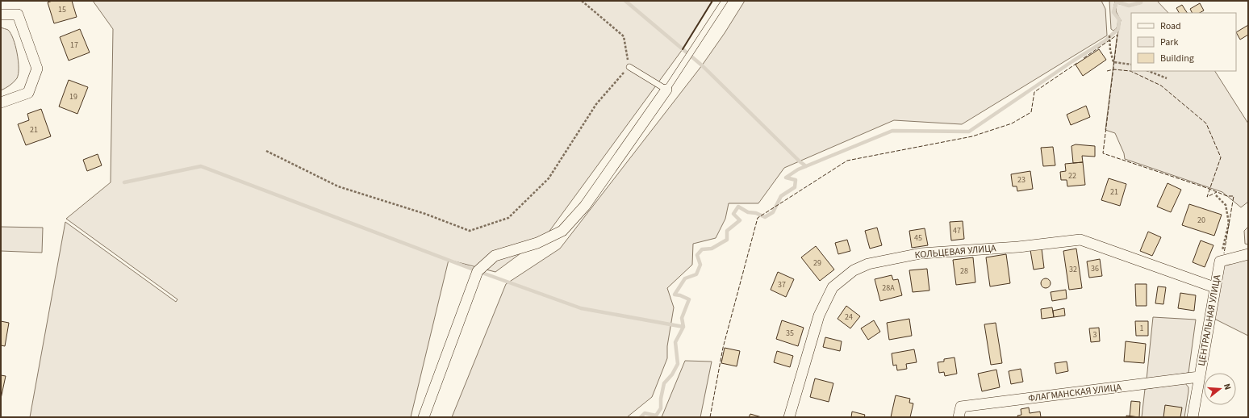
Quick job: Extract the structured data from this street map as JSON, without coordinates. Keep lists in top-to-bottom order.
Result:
{
  "streets": {
    "street": ["КОЛЬЦЕВАЯ УЛИЦА", "ЦЕНТРАЛЬНАЯ УЛИЦА", "ФЛАГМАНСКАЯ УЛИЦА"]
  },
  "crossings": [
    ["КОЛЬЦЕВАЯ УЛИЦА", "ЦЕНТРАЛЬНАЯ УЛИЦА"],
    ["ЦЕНТРАЛЬНАЯ УЛИЦА", "ФЛАГМАНСКАЯ УЛИЦА"]
  ],
  "house_numbers": [
    "15",
    "17",
    "19",
    "21",
    "22",
    "23",
    "21",
    "20",
    "47",
    "45",
    "29",
    "36",
    "32",
    "28",
    "37",
    "28А",
    "24",
    "1",
    "35",
    "3"
  ],
  "legend": ["Road", "Park", "Building"],
  "north": "right"
}
